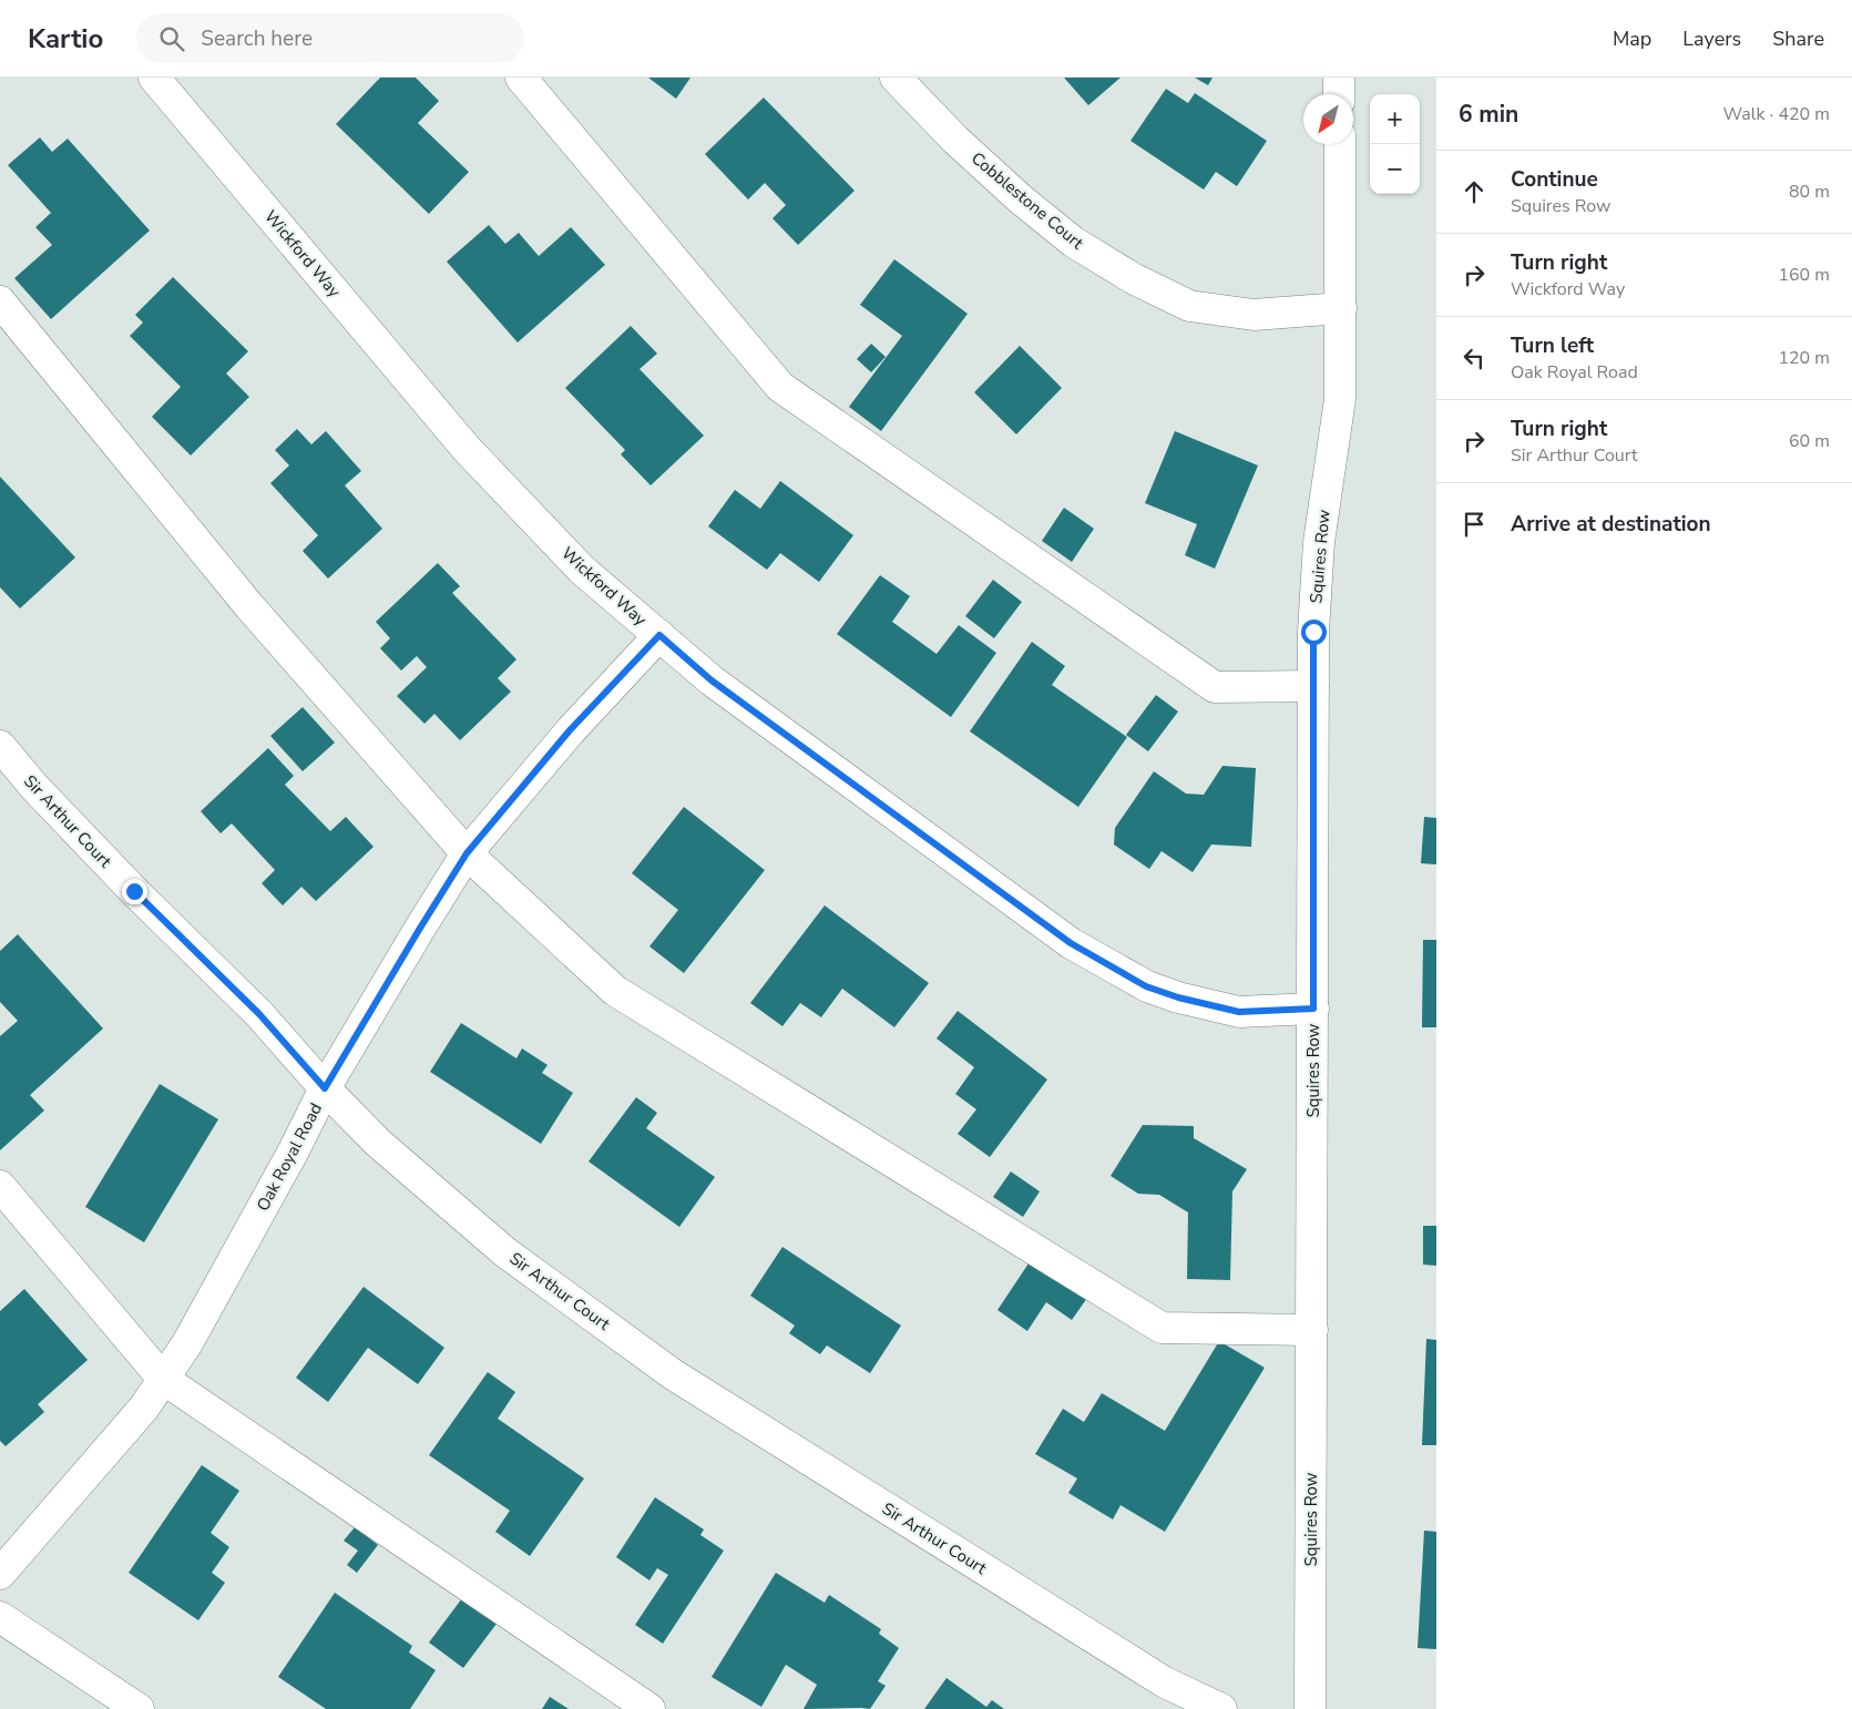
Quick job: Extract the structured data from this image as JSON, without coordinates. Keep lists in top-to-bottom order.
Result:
{
  "streets": {
    "street": [
      "Cobblestone Court",
      "Wickford Way",
      "Squires Row",
      "Sir Arthur Court",
      "Oak Royal Road"
    ]
  },
  "crossings": [
    ["Cobblestone Court", "Squires Row"],
    ["Wickford Way", "Squires Row"],
    ["Wickford Way", "Oak Royal Road"],
    ["Sir Arthur Court", "Oak Royal Road"]
  ],
  "north": "bottom left",
  "page": {
    "header": "Kartio",
    "search": "Search here",
    "nav": ["Map", "Layers", "Share"],
    "heading": ["6 min", "Walk · 420 m"],
    "map_buttons": ["+", "−"],
    "list": [
      ["Continue", "Squires Row", "80 m"],
      ["Turn right", "Wickford Way", "160 m"],
      ["Turn left", "Oak Royal Road", "120 m"],
      ["Turn right", "Sir Arthur Court", "60 m"],
      "Arrive at destination"
    ]
  }
}
